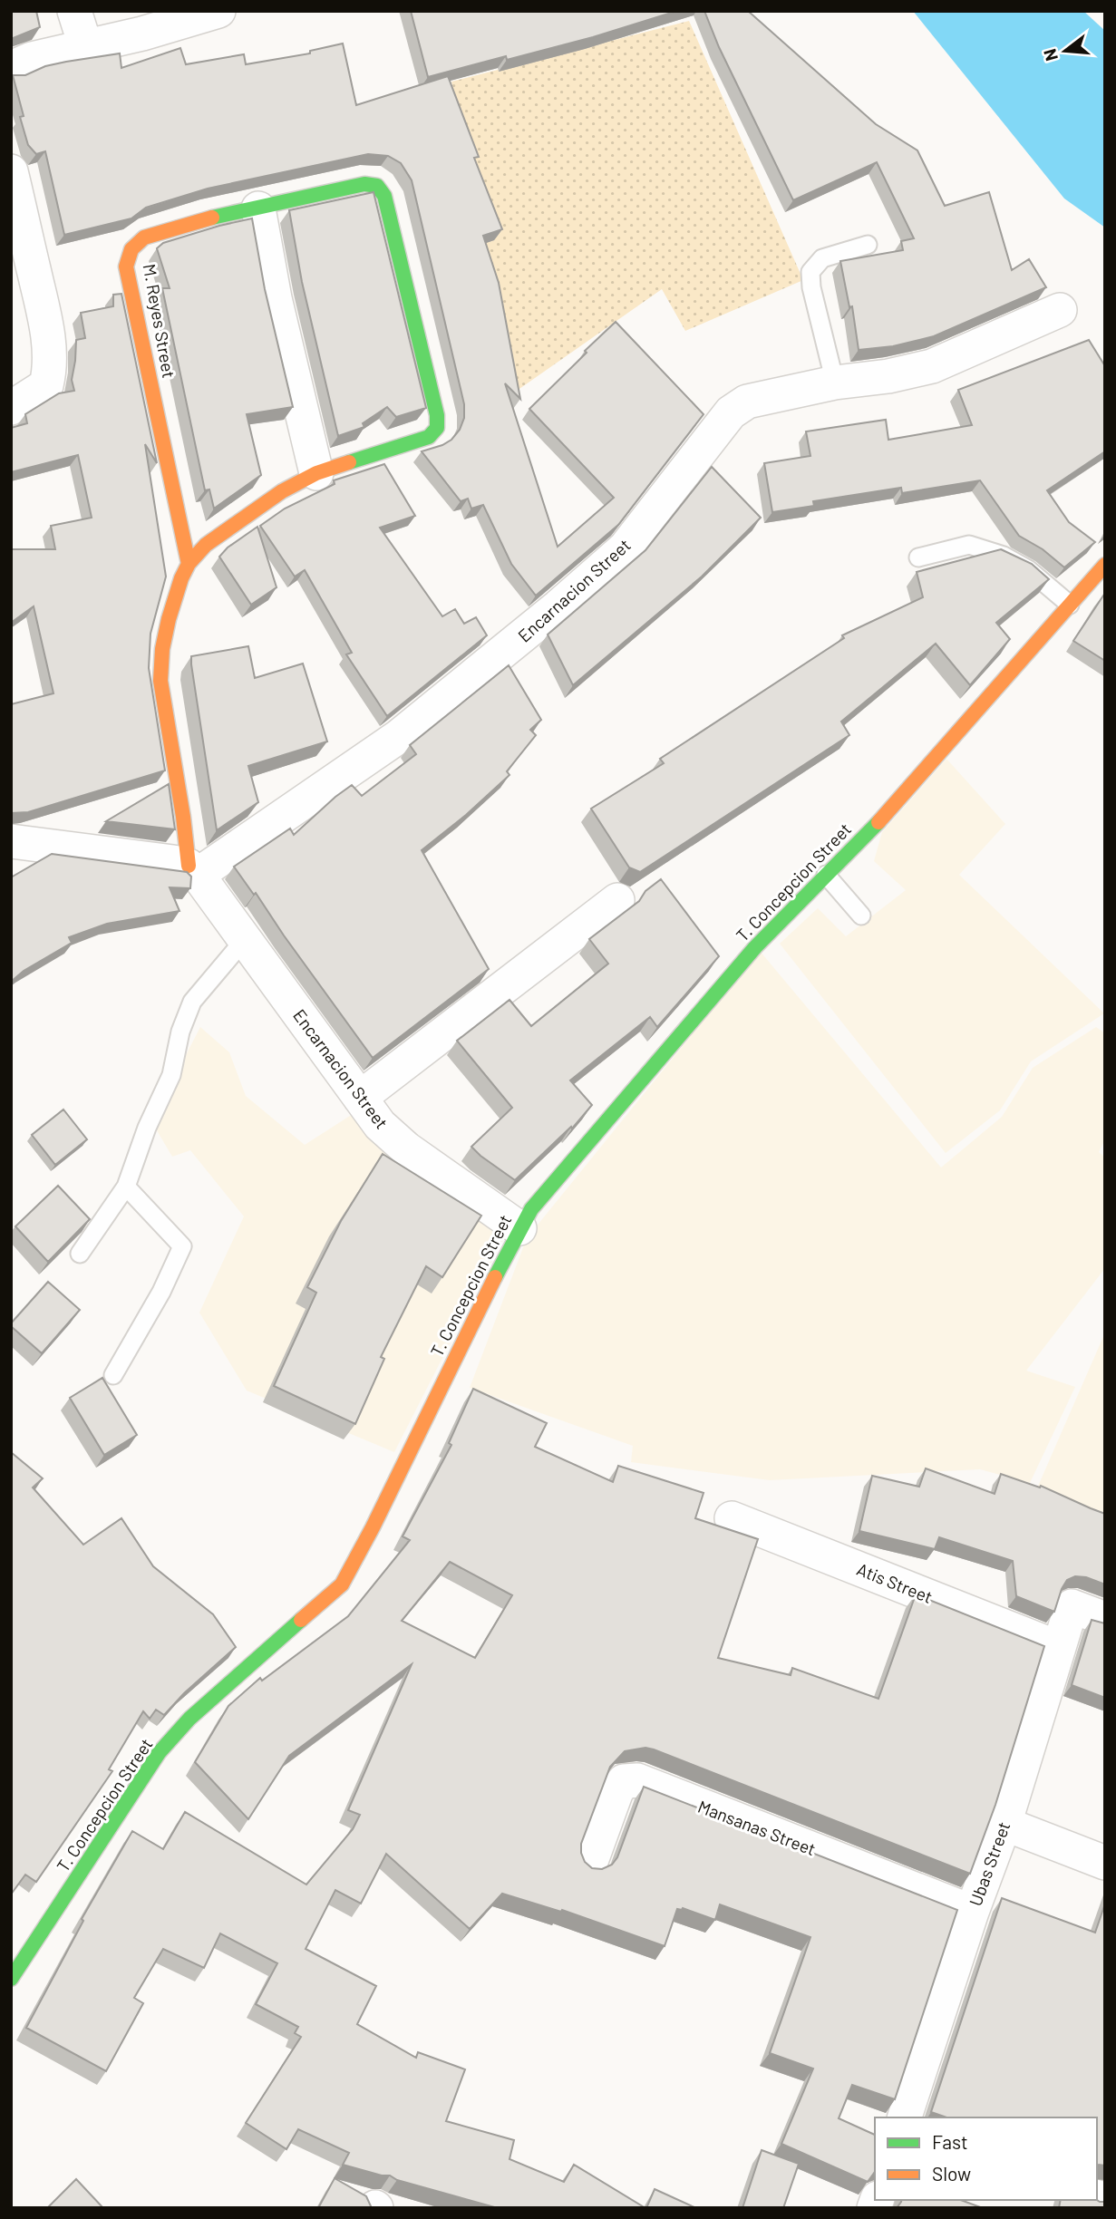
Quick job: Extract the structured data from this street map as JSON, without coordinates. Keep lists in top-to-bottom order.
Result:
{
  "streets": {
    "street": [
      "M. Reyes Street",
      "Encarnacion Street",
      "T. Concepcion Street",
      "Atis Street",
      "Mansanas Street",
      "Ubas Street"
    ]
  },
  "crossings": [
    ["Encarnacion Street", "T. Concepcion Street"],
    ["Atis Street", "Ubas Street"],
    ["Mansanas Street", "Ubas Street"]
  ],
  "legend": ["Fast", "Slow"],
  "north": "left"
}
